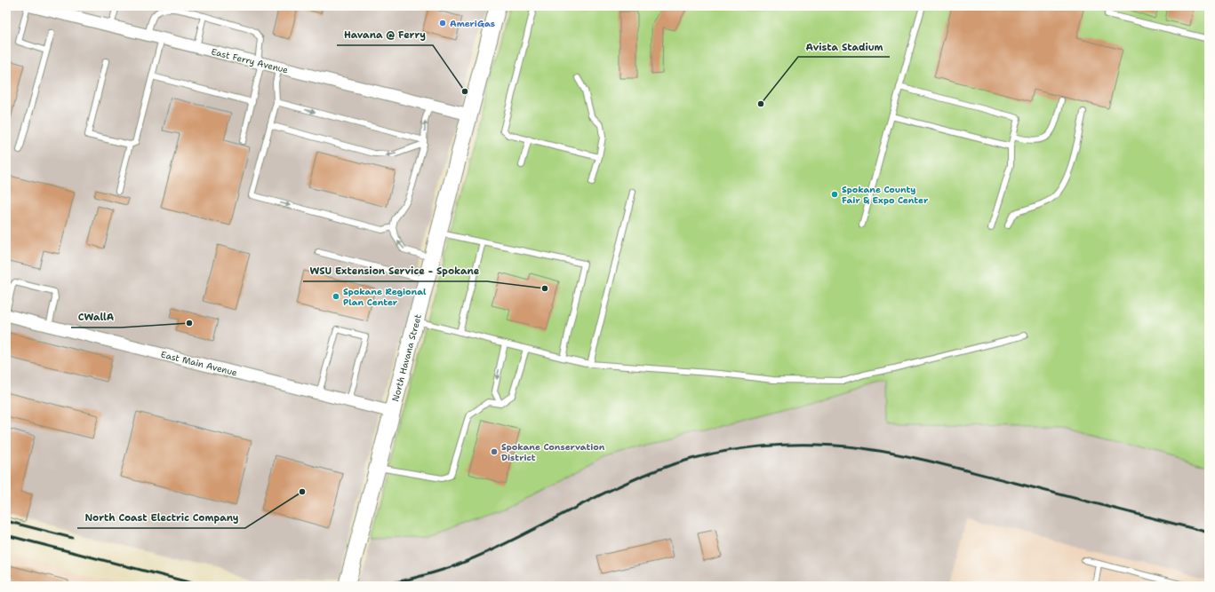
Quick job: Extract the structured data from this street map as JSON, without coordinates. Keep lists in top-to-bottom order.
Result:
{
  "streets": {
    "street": ["East Ferry Avenue", "North Havana Street", "East Main Avenue"]
  },
  "crossings": [
    ["East Ferry Avenue", "North Havana Street"],
    ["North Havana Street", "East Main Avenue"]
  ],
  "places": [
    "AmeriGas",
    "Havana @ Ferry",
    "Avista Stadium",
    "Spokane County Fair & Expo Center",
    "WSU Extension Service - Spokane",
    "Spokane Regional Plan Center",
    "CWallA",
    "Spokane Conservation District",
    "North Coast Electric Company"
  ]
}
